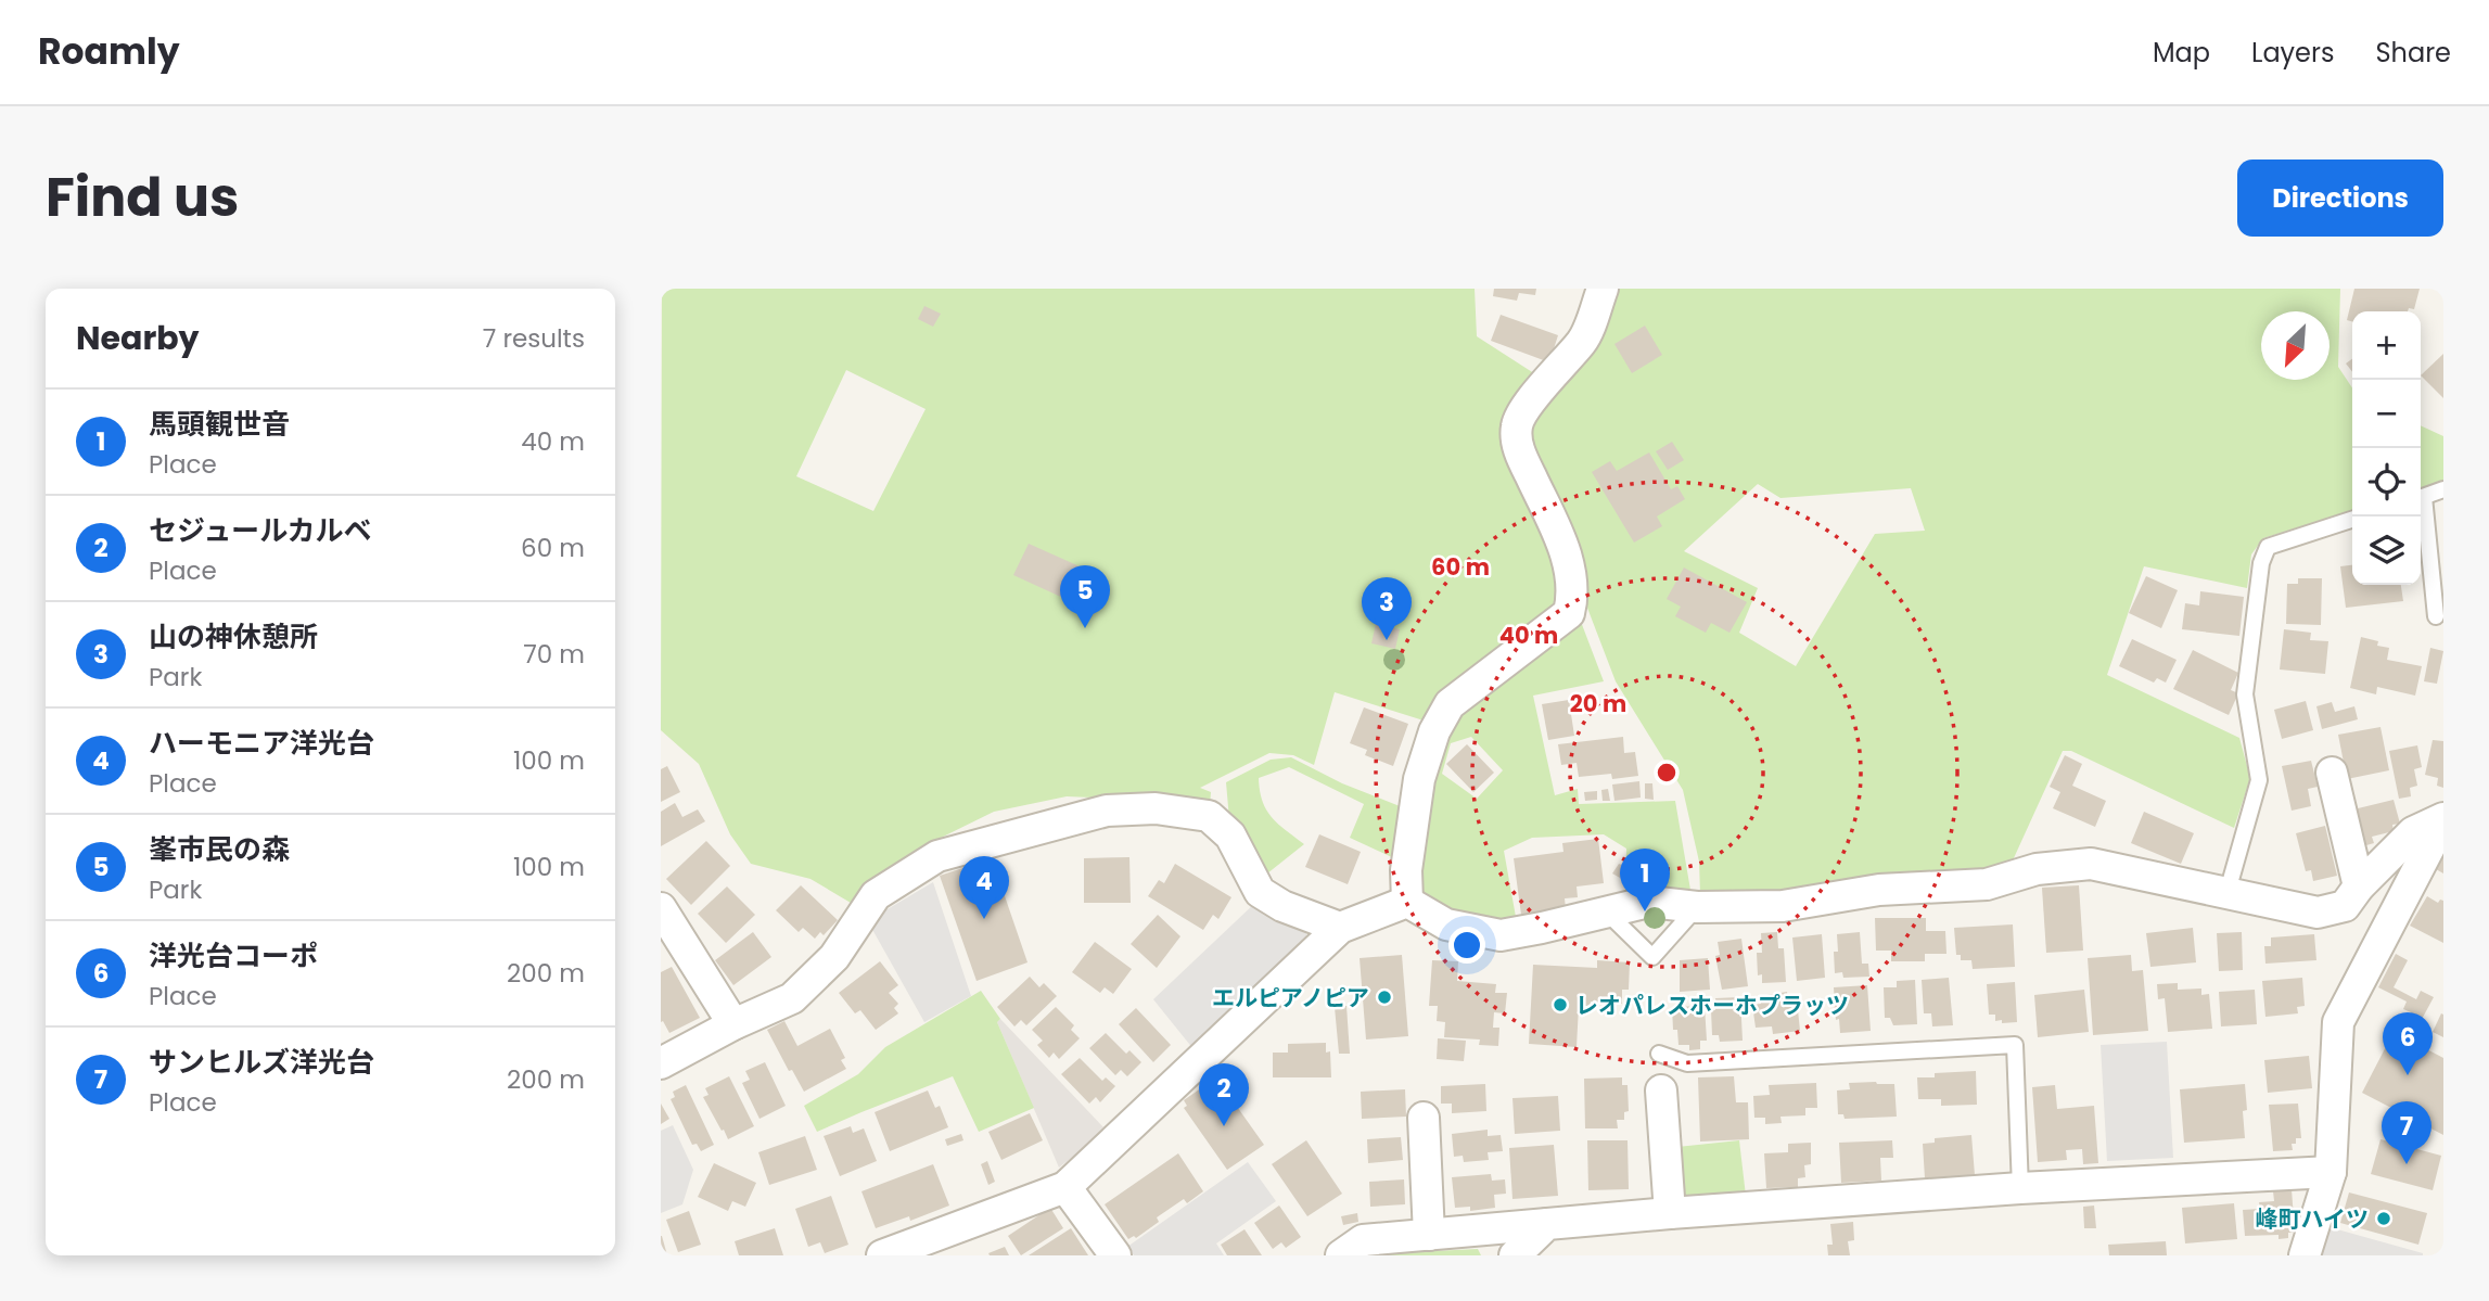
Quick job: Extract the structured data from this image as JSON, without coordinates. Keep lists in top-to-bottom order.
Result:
{
  "places": ["エルピアノピア", "レオパレスホーホプラッツ", "峰町ハイツ"],
  "north": "bottom left",
  "page": {
    "header": "Roamly",
    "nav": ["Map", "Layers", "Share"],
    "title": "Find us",
    "buttons": "Directions",
    "heading": ["Nearby", "7 results"],
    "map_buttons": ["+", "−"],
    "list": [
      {
        "mark": "1",
        "name": "馬頭観世音",
        "note": "Place",
        "value": "40 m"
      },
      {
        "mark": "2",
        "name": "セジュールカルベ",
        "note": "Place",
        "value": "60 m"
      },
      {
        "mark": "3",
        "name": "山の神休憩所",
        "note": "Park",
        "value": "70 m"
      },
      {
        "mark": "4",
        "name": "ハーモニア洋光台",
        "note": "Place",
        "value": "100 m"
      },
      {
        "mark": "5",
        "name": "峯市民の森",
        "note": "Park",
        "value": "100 m"
      },
      {
        "mark": "6",
        "name": "洋光台コーポ",
        "note": "Place",
        "value": "200 m"
      },
      {
        "mark": "7",
        "name": "サンヒルズ洋光台",
        "note": "Place",
        "value": "200 m"
      }
    ],
    "pins": [
      "5",
      "3",
      "1",
      "4",
      "6",
      "2",
      "7"
    ]
  },
  "rings": ["60 m", "40 m", "20 m"]
}
